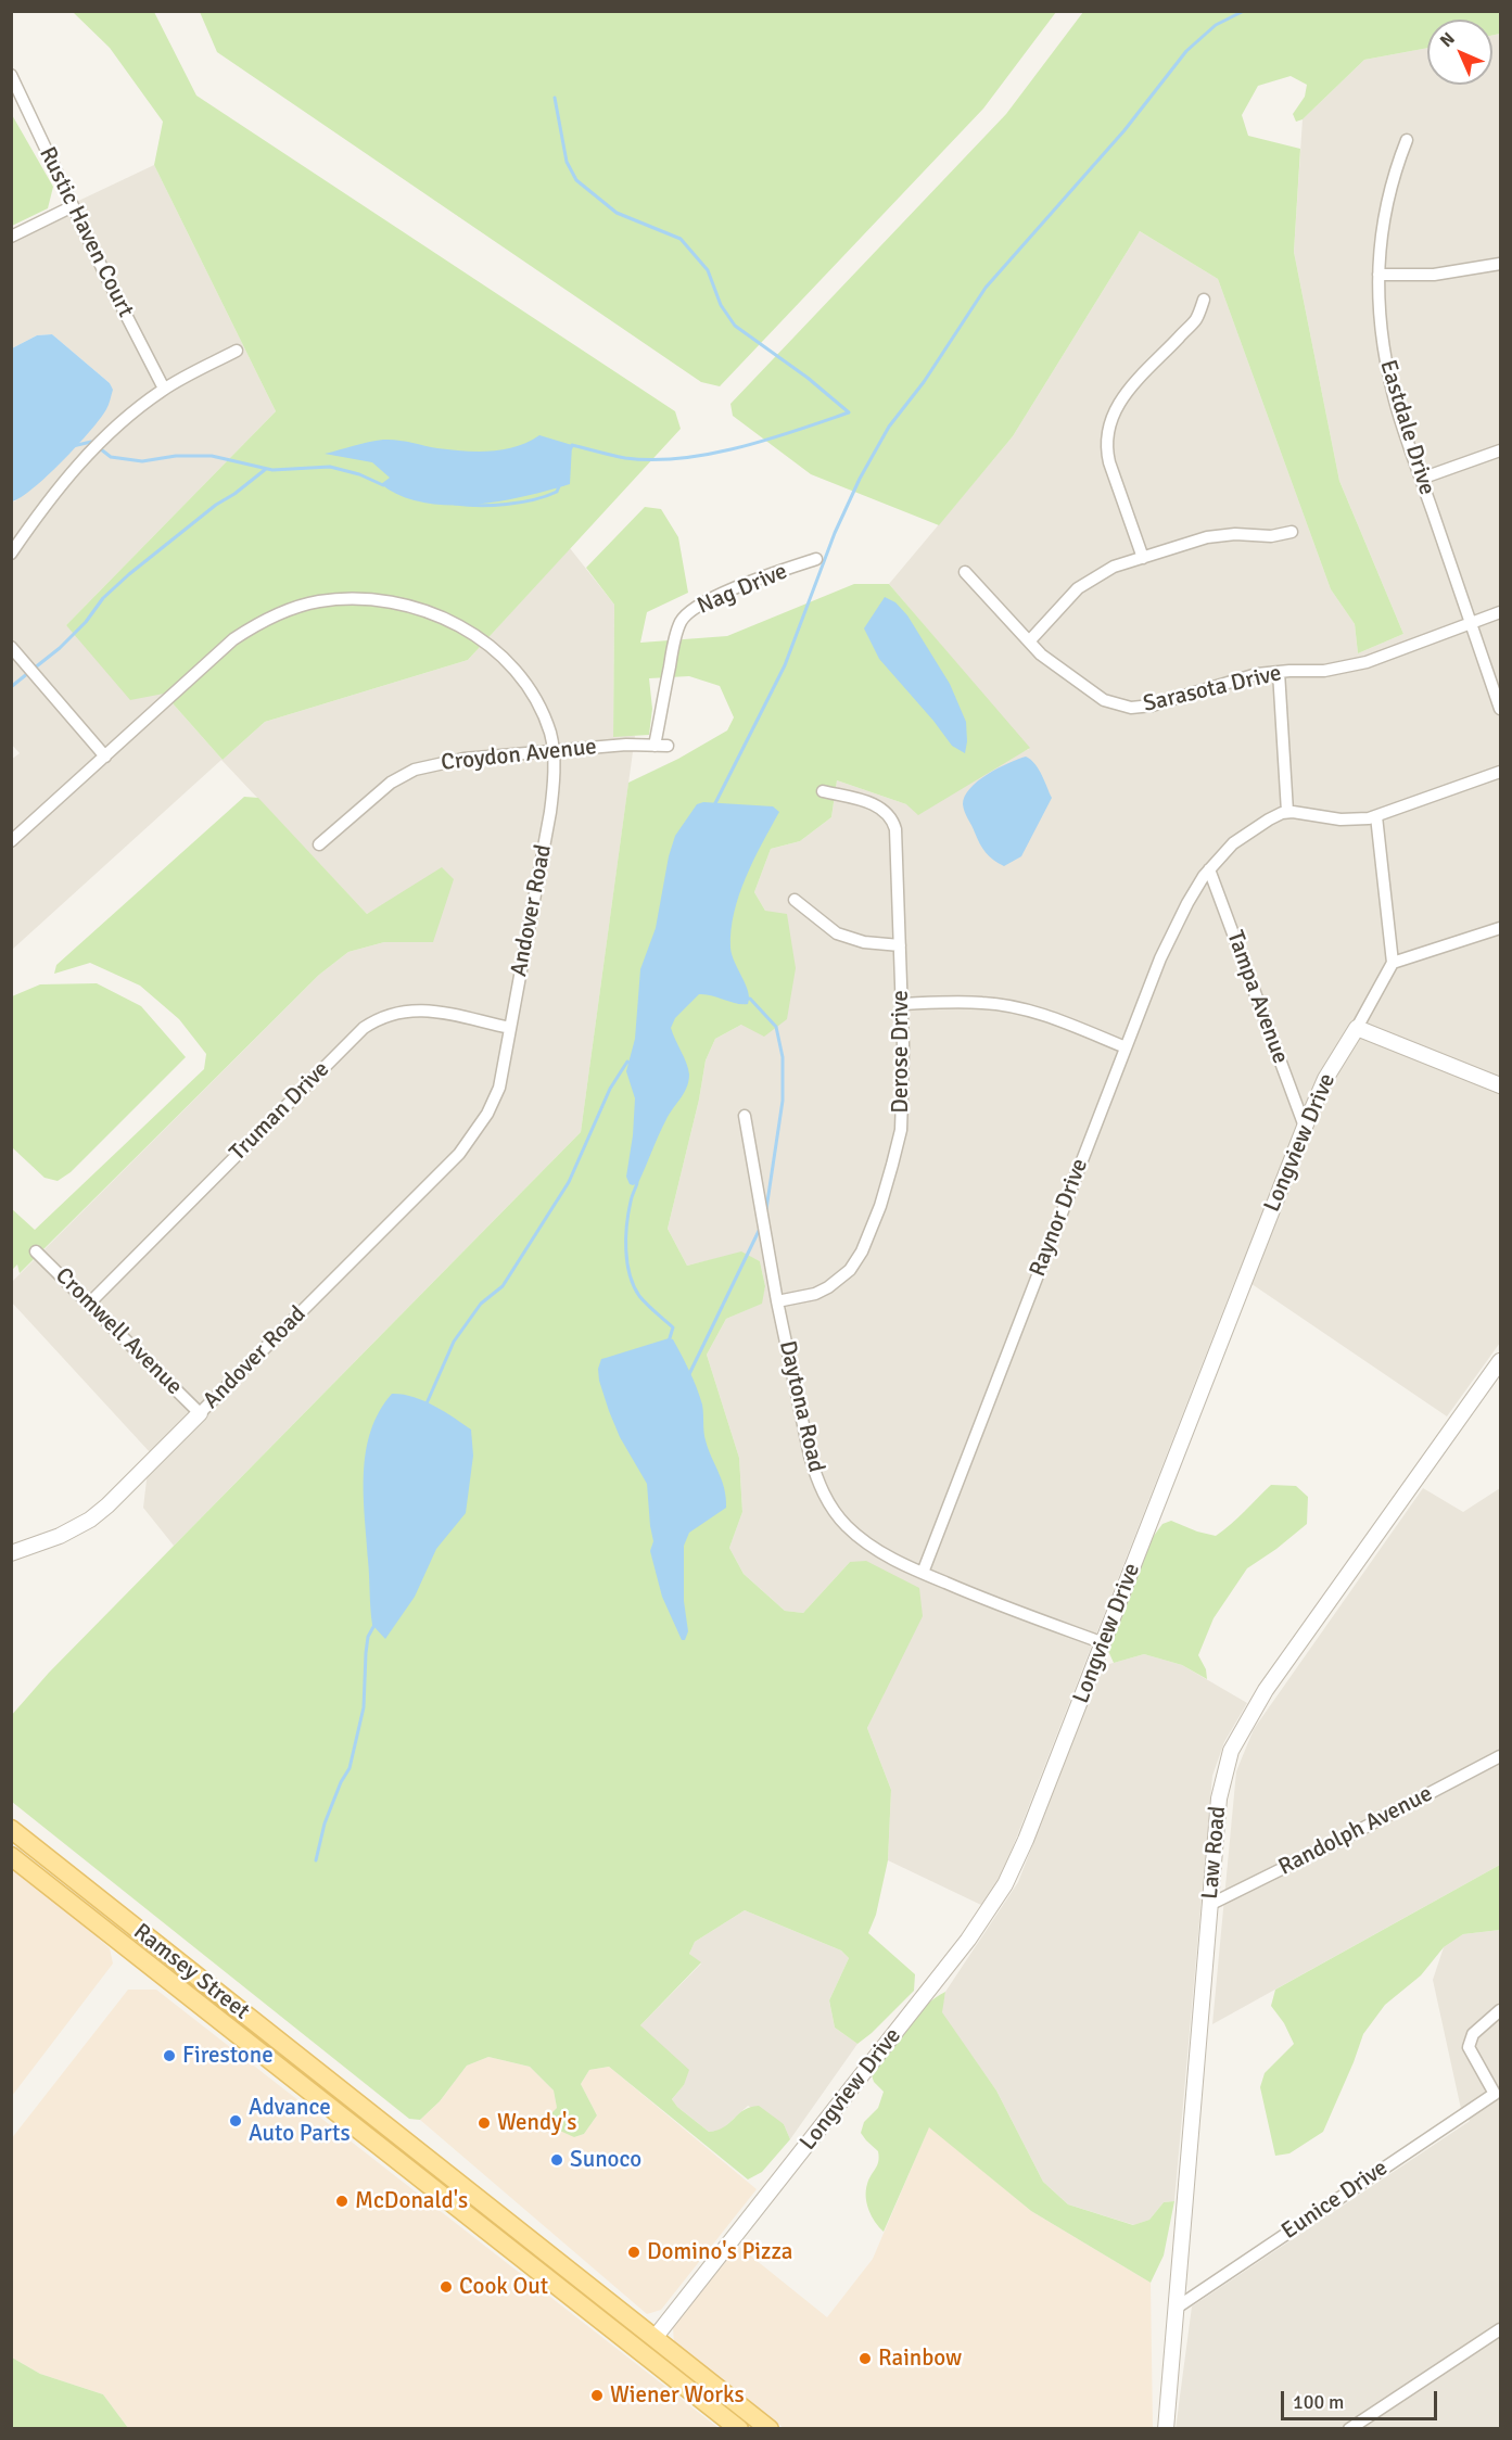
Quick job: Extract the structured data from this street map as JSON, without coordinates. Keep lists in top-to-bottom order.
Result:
{
  "streets": {
    "main road": ["Ramsey Street"],
    "street": [
      "Rustic Haven Court",
      "Eastdale Drive",
      "Nag Drive",
      "Sarasota Drive",
      "Croydon Avenue",
      "Andover Road",
      "Tampa Avenue",
      "Derose Drive",
      "Truman Drive",
      "Longview Drive",
      "Raynor Drive",
      "Cromwell Avenue",
      "Daytona Road",
      "Randolph Avenue",
      "Law Road",
      "Eunice Drive"
    ]
  },
  "crossings": [
    ["Eastdale Drive", "Sarasota Drive"],
    ["Nag Drive", "Croydon Avenue"],
    ["Croydon Avenue", "Andover Road"],
    ["Andover Road", "Truman Drive"],
    ["Andover Road", "Cromwell Avenue"],
    ["Tampa Avenue", "Longview Drive"],
    ["Tampa Avenue", "Raynor Drive"],
    ["Derose Drive", "Daytona Road"],
    ["Truman Drive", "Cromwell Avenue"],
    ["Longview Drive", "Daytona Road"],
    ["Longview Drive", "Ramsey Street"],
    ["Raynor Drive", "Daytona Road"],
    ["Randolph Avenue", "Law Road"],
    ["Law Road", "Eunice Drive"]
  ],
  "places": [
    "Firestone",
    "Advance Auto Parts",
    "Wendy's",
    "Sunoco",
    "McDonald's",
    "Domino's Pizza",
    "Cook Out",
    "Rainbow",
    "Wiener Works"
  ],
  "scale_bar": "100 m",
  "north": "top left"
}
